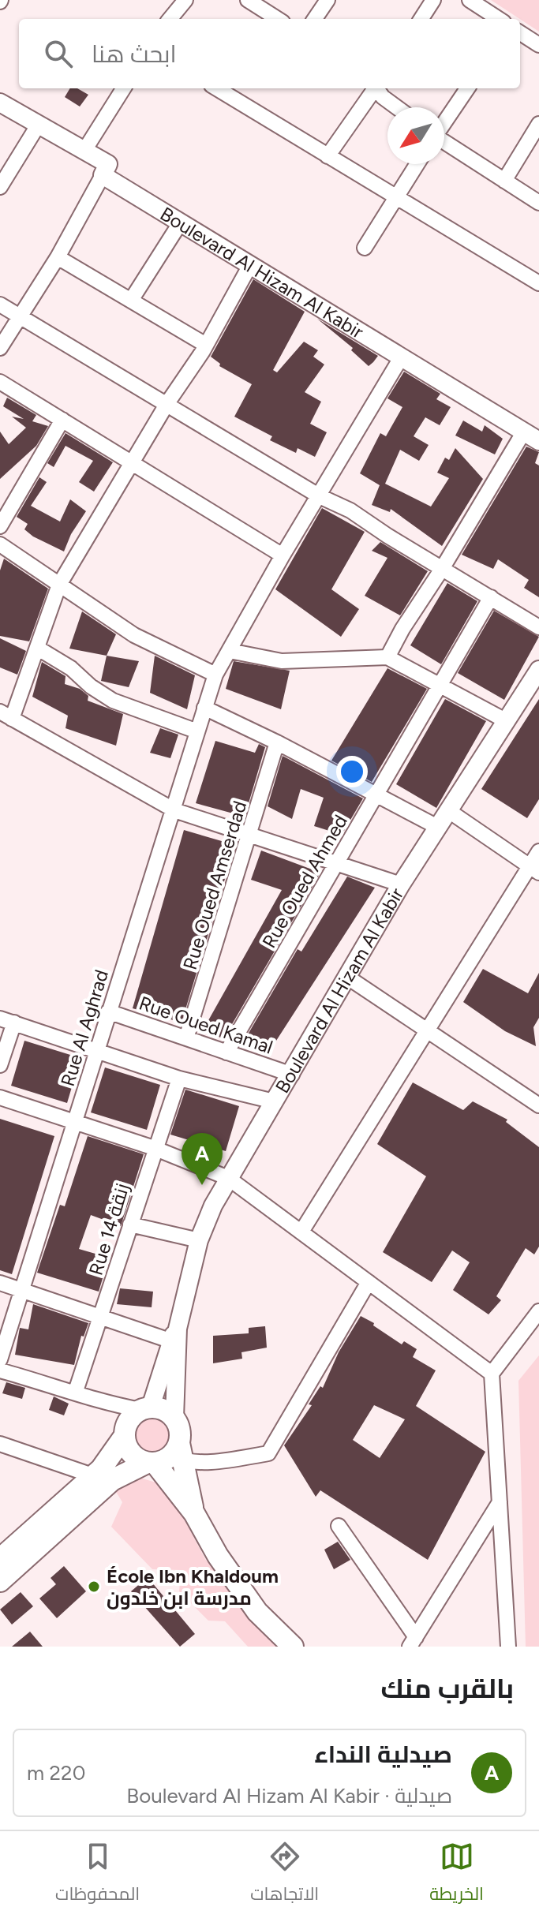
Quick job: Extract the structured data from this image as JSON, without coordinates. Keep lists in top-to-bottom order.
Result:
{
  "streets": {
    "street": [
      "Boulevard Al Hizam Al Kabir",
      "Rue Oued Ahmed",
      "Rue Oued Amserdad",
      "Rue Oued Kamal",
      "Rue Al Aghrad",
      "Rue 14 زنقة"
    ]
  },
  "crossings": [
    ["Boulevard Al Hizam Al Kabir", "Rue Oued Kamal"],
    ["Boulevard Al Hizam Al Kabir", "Rue Al Aghrad"],
    ["Rue Oued Ahmed", "Rue Oued Kamal"],
    ["Rue Oued Amserdad", "Rue Oued Kamal"],
    ["Rue Oued Kamal", "Rue Al Aghrad"]
  ],
  "places": ["École Ibn Khaldoum مدرسة ابن خلدون"],
  "north": "bottom left",
  "page": {
    "search": "ابحث هنا",
    "pins": "A",
    "heading": "بالقرب منك",
    "list": [
      {
        "mark": "A",
        "name": "صيدلية النداء",
        "note": "صيدلية · Boulevard Al Hizam Al Kabir",
        "value": "220 m"
      }
    ],
    "nav": ["الخريطة", "الاتجاهات", "المحفوظات"]
  }
}
